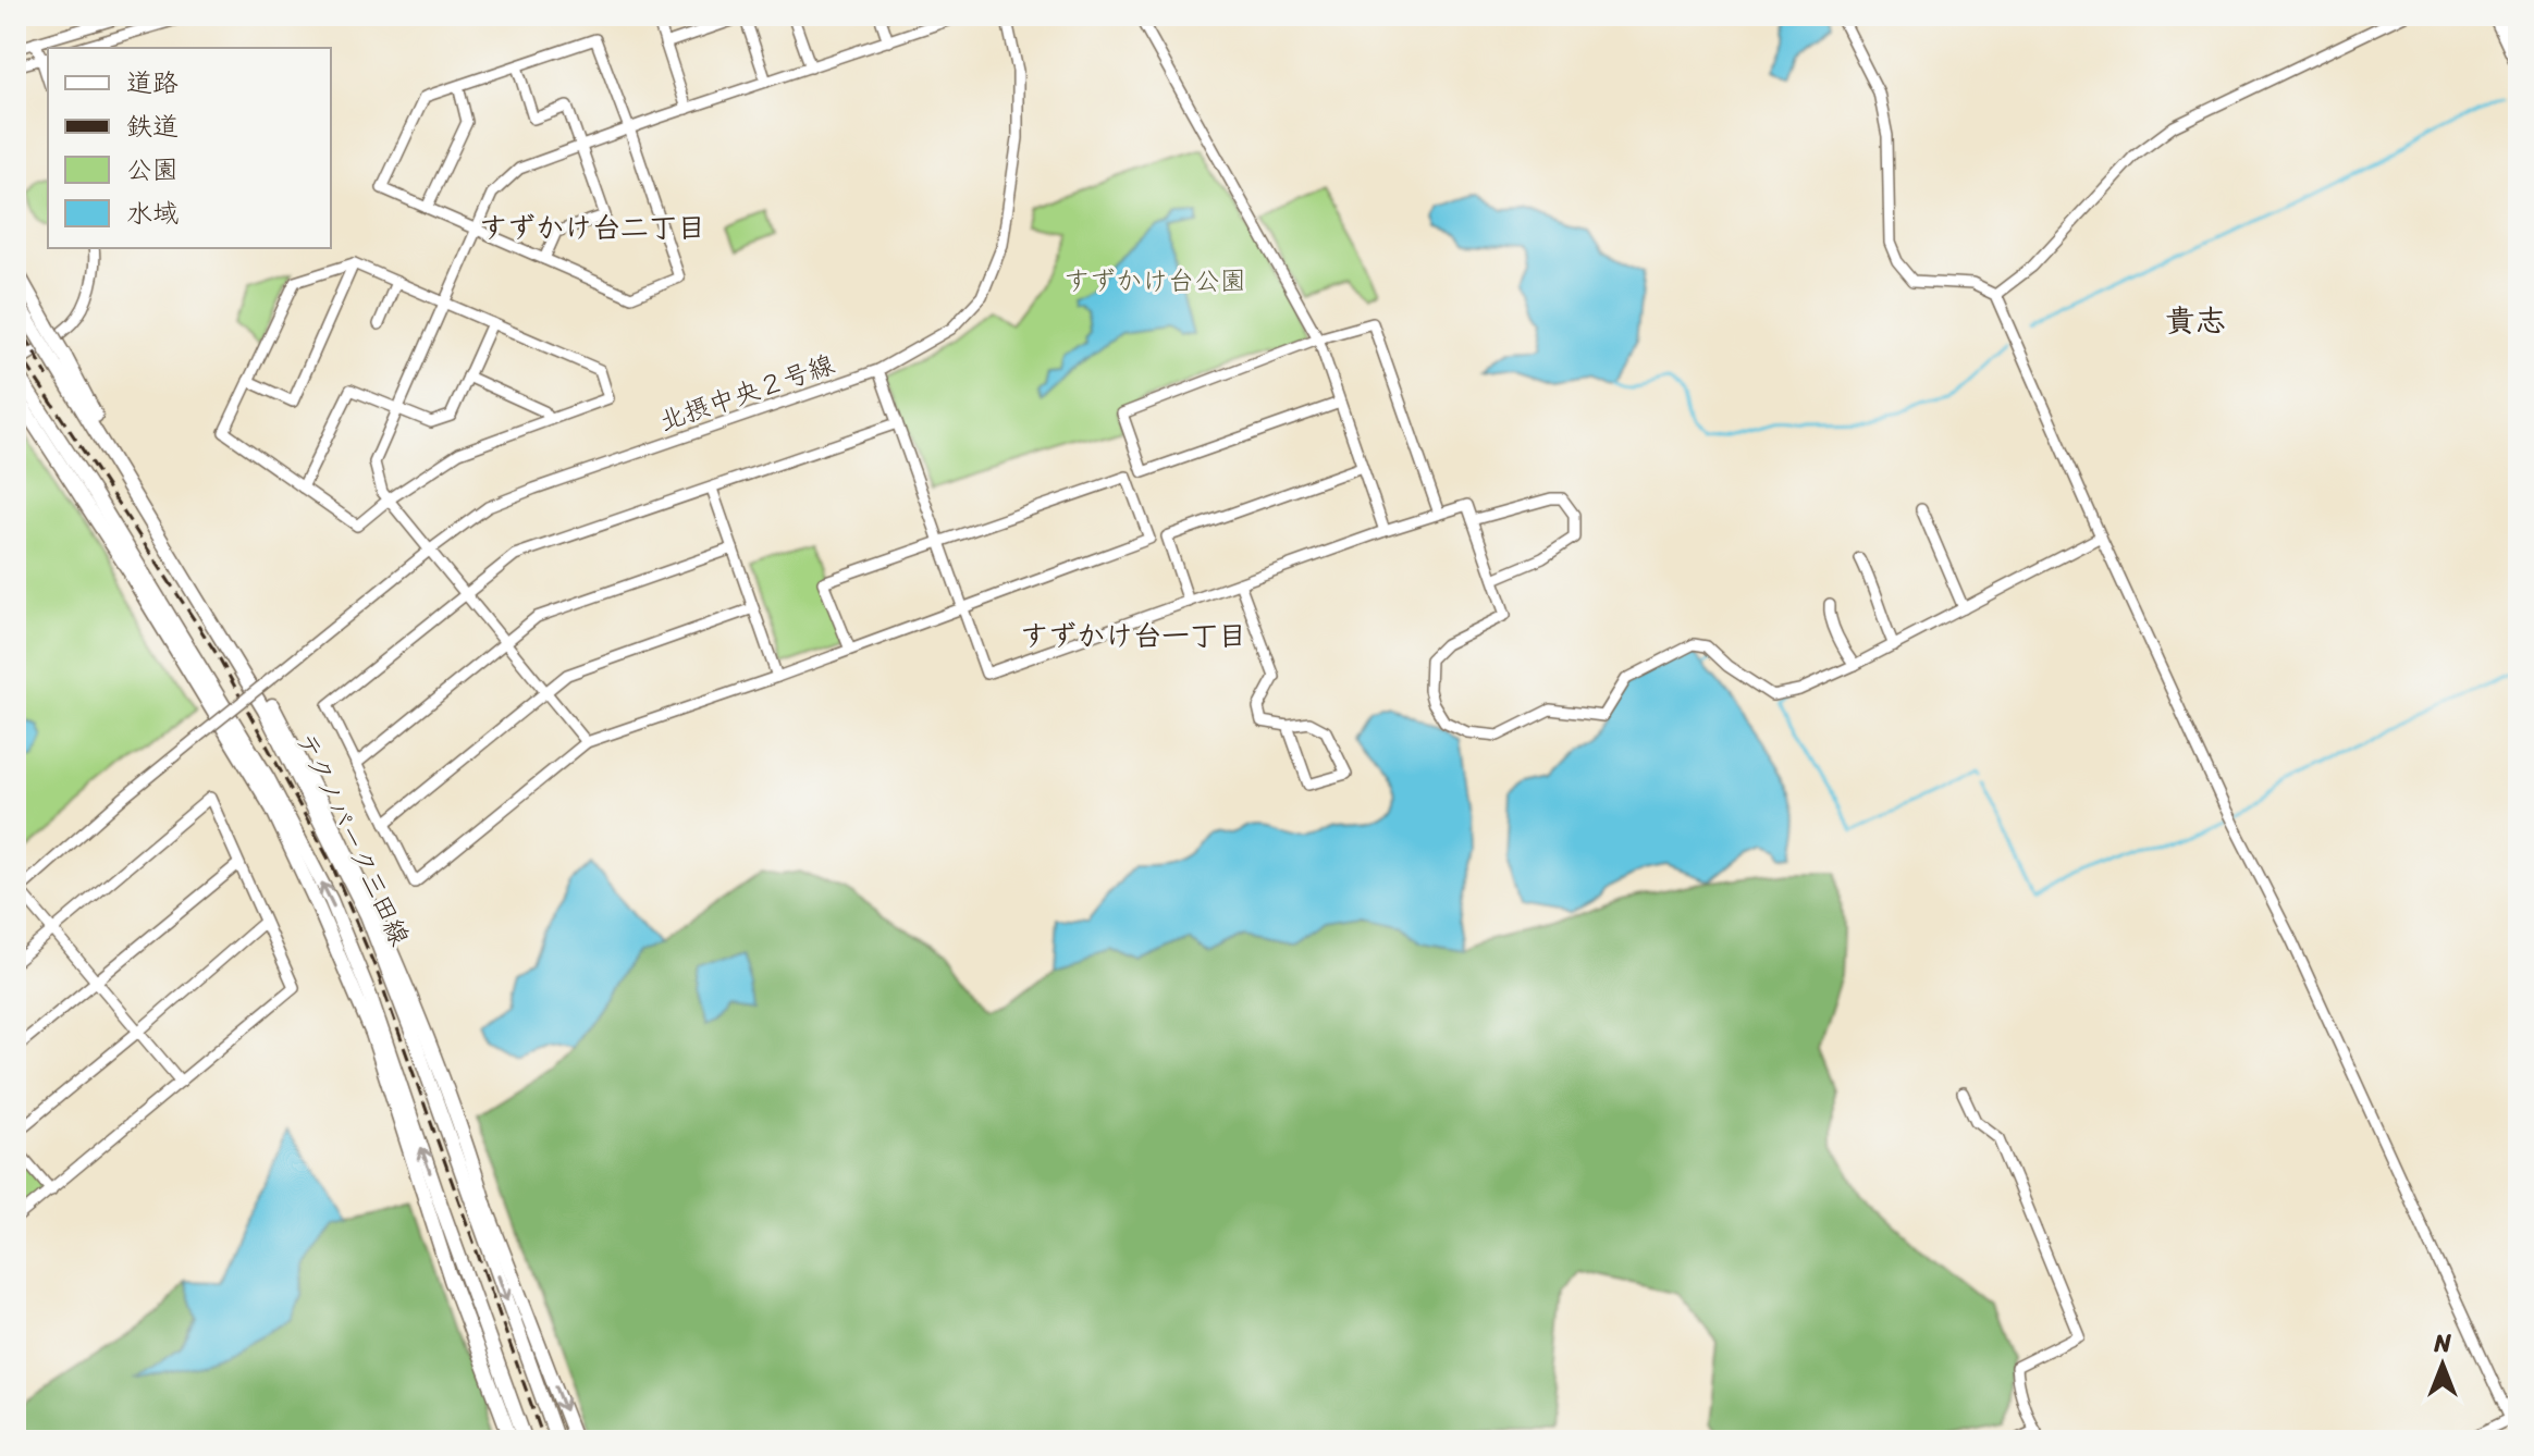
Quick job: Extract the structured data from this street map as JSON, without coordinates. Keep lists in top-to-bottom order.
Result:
{
  "streets": {
    "main road": ["テクノパーク三田線"],
    "street": ["北摂中央２号線"]
  },
  "districts": ["すずかけ台二丁目", "貴志", "すずかけ台一丁目"],
  "parks": ["すずかけ台公園"],
  "legend": [
    "道路",
    "鉄道",
    "公園",
    "水域"
  ],
  "north": "top"
}
